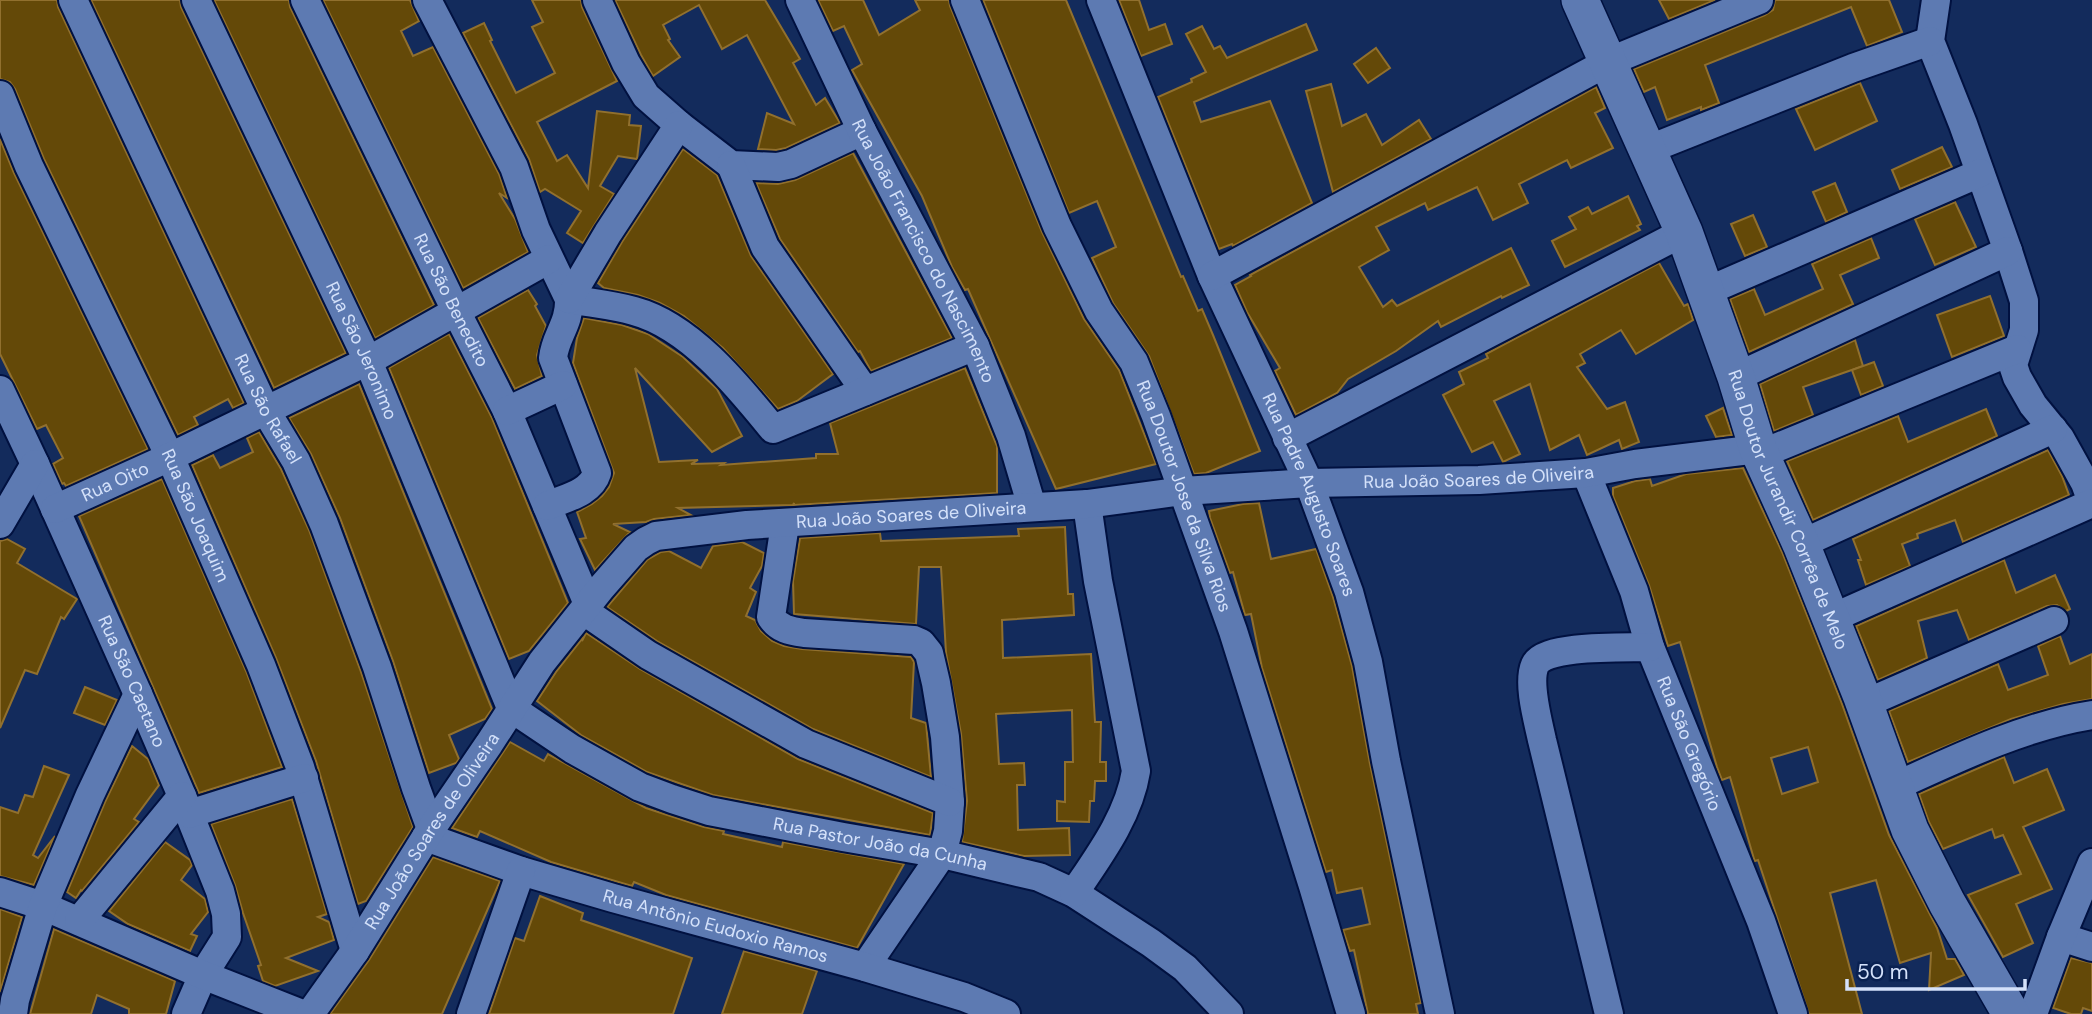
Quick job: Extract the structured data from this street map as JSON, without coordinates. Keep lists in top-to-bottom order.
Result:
{
  "streets": {
    "street": [
      "Rua João Francisco do Nascimento",
      "Rua São Benedito",
      "Rua São Jeronimo",
      "Rua São Rafael",
      "Rua João Soares de Oliveira",
      "Rua Oito",
      "Rua Padre Augusto Soares",
      "Rua Doutor Jose da Silva Rios",
      "Rua Doutor Jurandir Corrêa de Melo",
      "Rua São Joaquim",
      "Rua São Caetano",
      "Rua São Gregório",
      "Rua Pastor João da Cunha",
      "Rua Antônio Eudoxio Ramos"
    ]
  },
  "crossings": [
    ["Rua João Francisco do Nascimento", "Rua João Soares de Oliveira"],
    ["Rua São Benedito", "Rua João Soares de Oliveira"],
    ["Rua São Benedito", "Rua Oito"],
    ["Rua São Jeronimo", "Rua João Soares de Oliveira"],
    ["Rua São Jeronimo", "Rua Oito"],
    ["Rua São Jeronimo", "Rua Pastor João da Cunha"],
    ["Rua São Rafael", "Rua João Soares de Oliveira"],
    ["Rua São Rafael", "Rua Oito"],
    ["Rua São Rafael", "Rua Antônio Eudoxio Ramos"],
    ["Rua João Soares de Oliveira", "Rua Padre Augusto Soares"],
    ["Rua João Soares de Oliveira", "Rua Doutor Jose da Silva Rios"],
    ["Rua João Soares de Oliveira", "Rua Doutor Jurandir Corrêa de Melo"],
    ["Rua João Soares de Oliveira", "Rua São Joaquim"],
    ["Rua João Soares de Oliveira", "Rua São Gregório"],
    ["Rua João Soares de Oliveira", "Rua Pastor João da Cunha"],
    ["Rua João Soares de Oliveira", "Rua Antônio Eudoxio Ramos"],
    ["Rua Oito", "Rua São Joaquim"],
    ["Rua Oito", "Rua São Caetano"]
  ],
  "scale_bar": "50 m"
}
